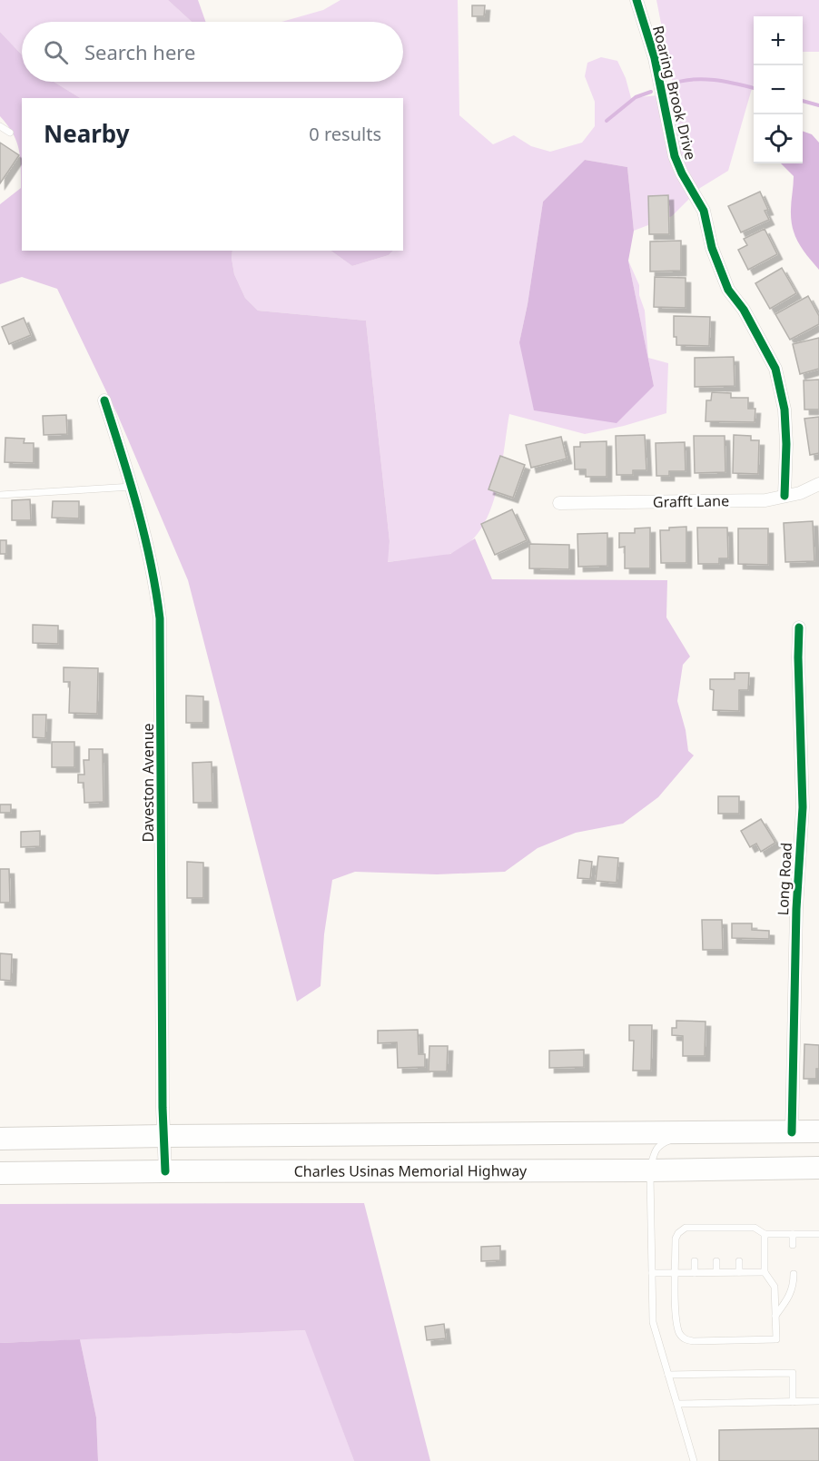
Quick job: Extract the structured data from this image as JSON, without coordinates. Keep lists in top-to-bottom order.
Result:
{
  "streets": {
    "highway": ["Charles Usinas Memorial Highway"],
    "street": [
      "Roaring Brook Drive",
      "Grafft Lane",
      "Daveston Avenue",
      "Long Road"
    ]
  },
  "crossings": [
    ["Roaring Brook Drive", "Grafft Lane"],
    ["Daveston Avenue", "Charles Usinas Memorial Highway"]
  ],
  "page": {
    "map_buttons": ["+", "−"],
    "search": "Search here",
    "heading": ["Nearby", "0 results"]
  }
}
